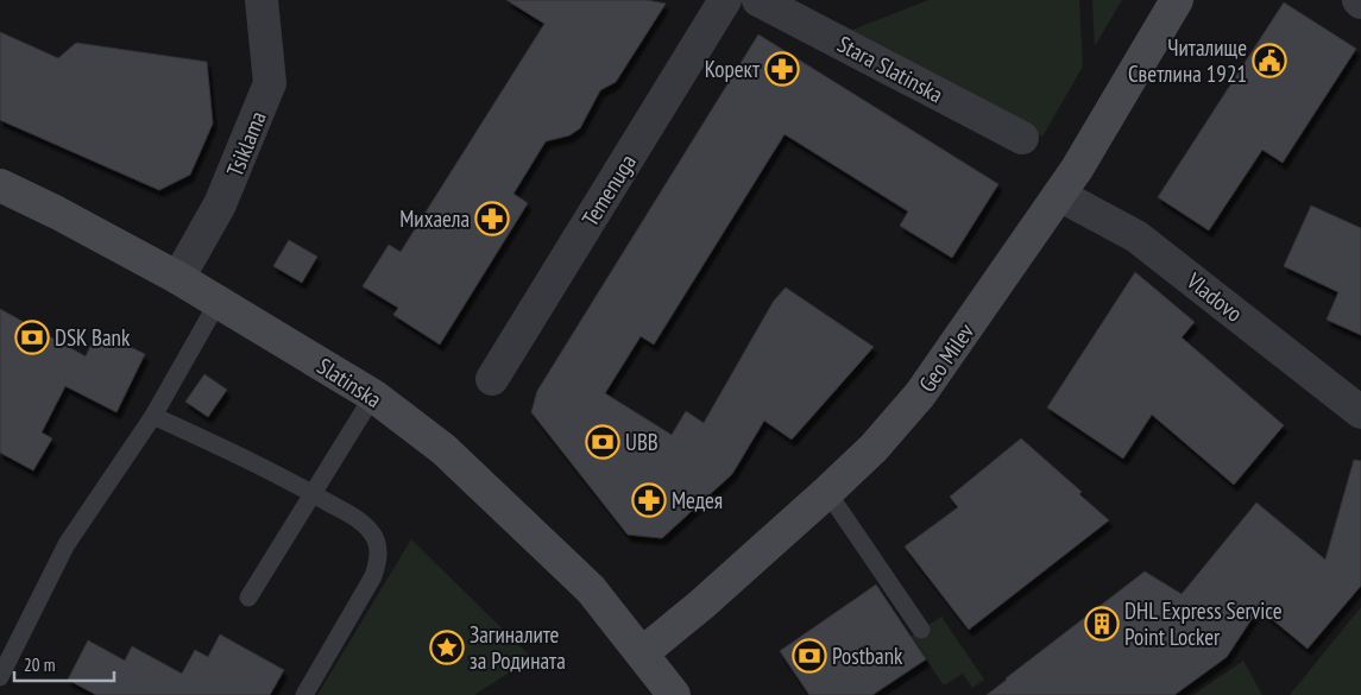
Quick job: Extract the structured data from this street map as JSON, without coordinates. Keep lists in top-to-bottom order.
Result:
{
  "streets": {
    "street": [
      "Stara Slatinska",
      "Tsiklama",
      "Temenuga",
      "Vladovo",
      "Geo Milev",
      "Slatinska"
    ]
  },
  "crossings": [
    ["Tsiklama", "Slatinska"],
    ["Vladovo", "Geo Milev"],
    ["Geo Milev", "Slatinska"]
  ],
  "places": {
    "public building": ["Читалище Светлина 1921"],
    "pharmacy": ["Корект", "Михаела", "Медея"],
    "bank": ["DSK Bank", "UBB", "Postbank"],
    "building": ["DHL Express Service Point Locker"],
    "place": ["Загиналите за Родината"]
  },
  "scale_bar": "20 m"
}
